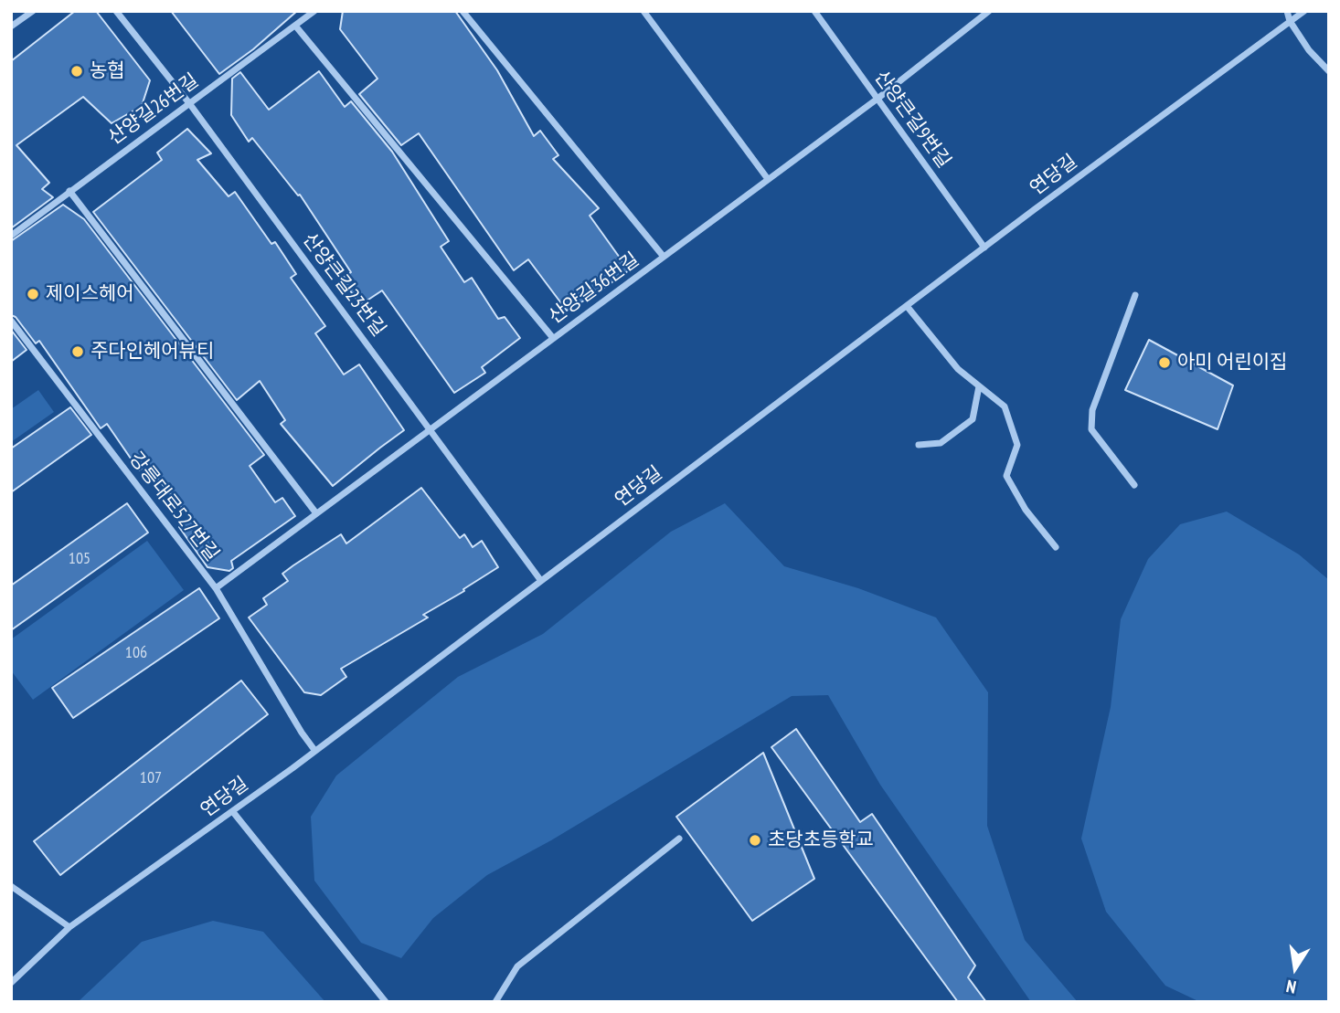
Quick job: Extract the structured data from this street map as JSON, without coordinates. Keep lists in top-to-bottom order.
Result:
{
  "streets": {
    "street": [
      "산양길26번길",
      "산양큰길9번길",
      "연당길",
      "산양큰길23번길",
      "산양길36번길",
      "강릉대로527번길"
    ]
  },
  "crossings": [
    ["산양길26번길", "산양큰길23번길"],
    ["산양큰길9번길", "연당길"],
    ["산양큰길9번길", "산양길36번길"],
    ["연당길", "산양큰길23번길"],
    ["연당길", "강릉대로527번길"],
    ["산양큰길23번길", "산양길36번길"],
    ["산양길36번길", "강릉대로527번길"]
  ],
  "places": [
    "농협",
    "제이스헤어",
    "주다인헤어뷰티",
    "아미 어린이집",
    "초당초등학교"
  ],
  "house_numbers": ["105", "106", "107"],
  "north": "bottom"
}
